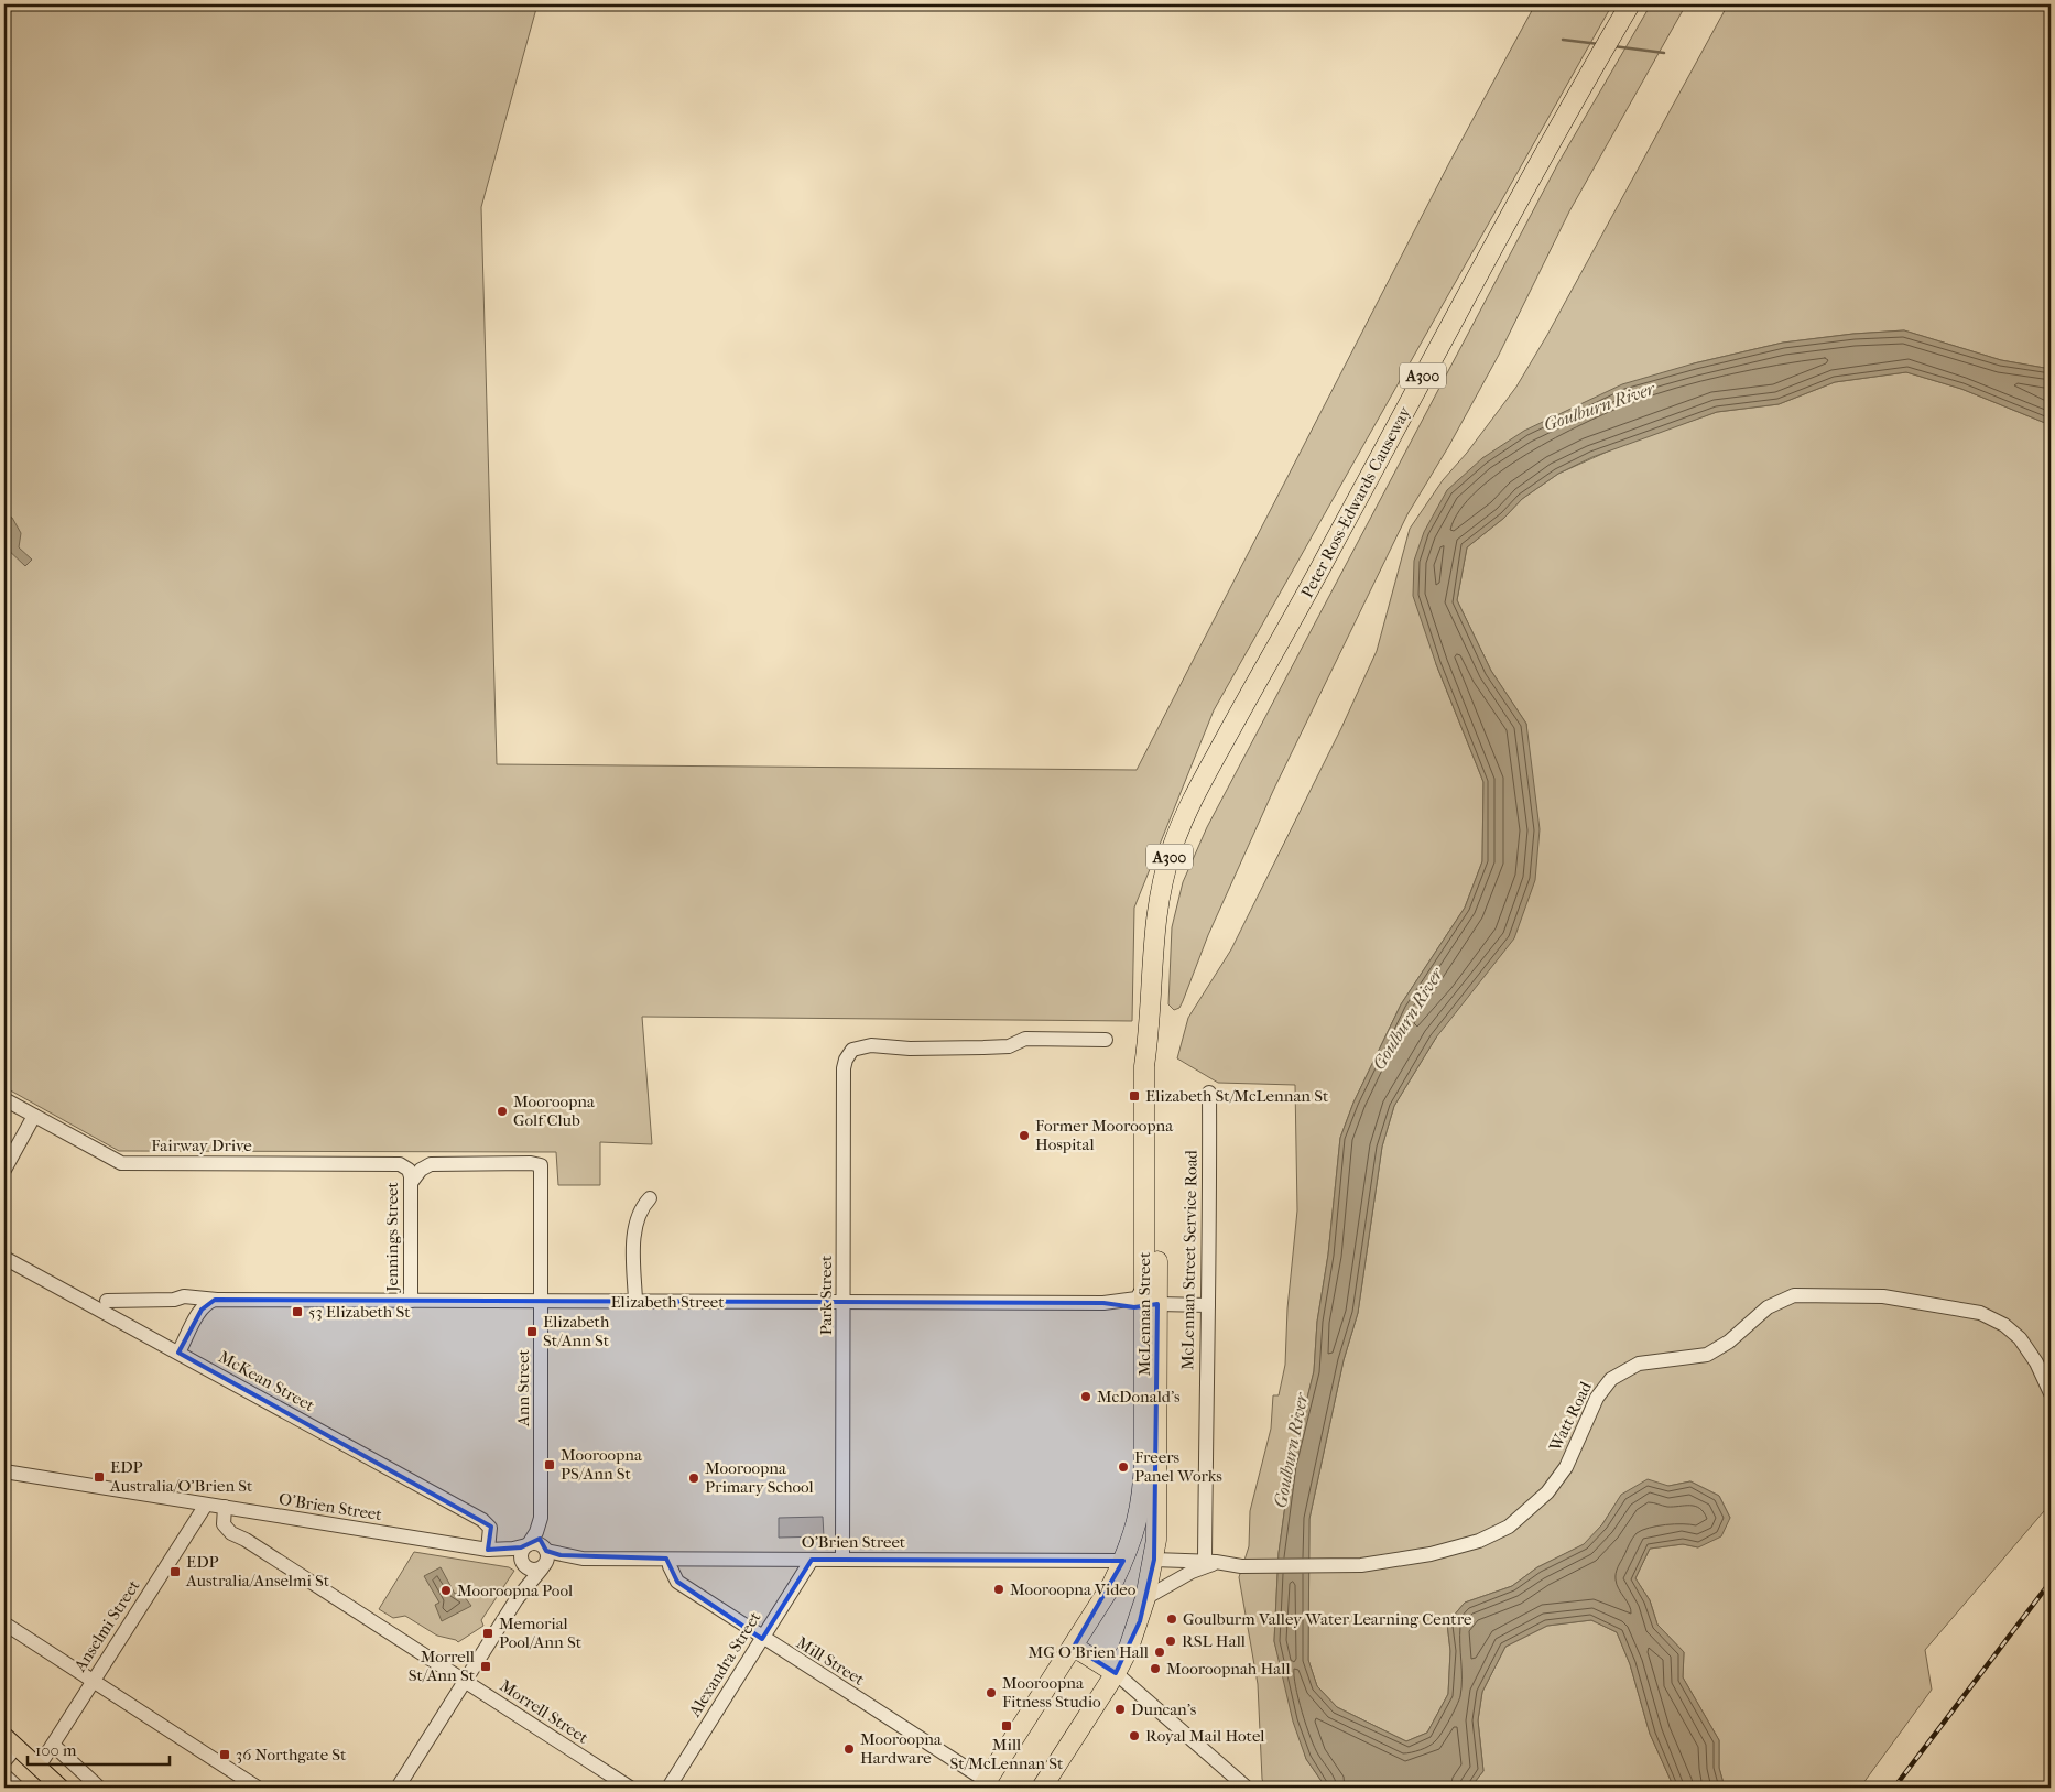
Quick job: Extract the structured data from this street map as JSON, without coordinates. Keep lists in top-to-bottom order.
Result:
{
  "streets": {
    "highway": ["A300", "Peter Ross-Edwards Causeway", "McLennan Street"],
    "street": [
      "Fairway Drive",
      "Jennings Street",
      "McLennan Street Service Road",
      "Park Street",
      "Elizabeth Street",
      "McKean Street",
      "Ann Street",
      "Watt Road",
      "O'Brien Street",
      "Anselmi Street",
      "Mill Street",
      "Alexandra Street",
      "Morrell Street"
    ]
  },
  "crossings": [
    ["Peter Ross-Edwards Causeway", "McLennan Street"],
    ["Fairway Drive", "Jennings Street"],
    ["Fairway Drive", "Ann Street"],
    ["Jennings Street", "Elizabeth Street"],
    ["Jennings Street", "Ann Street"],
    ["McLennan Street Service Road", "Elizabeth Street"],
    ["McLennan Street Service Road", "Watt Road"],
    ["Park Street", "Elizabeth Street"],
    ["Park Street", "O'Brien Street"],
    ["Elizabeth Street", "McLennan Street"],
    ["Elizabeth Street", "McKean Street"],
    ["Elizabeth Street", "Ann Street"],
    ["McLennan Street", "Watt Road"],
    ["McLennan Street", "O'Brien Street"],
    ["McLennan Street", "Mill Street"],
    ["McKean Street", "O'Brien Street"],
    ["Ann Street", "O'Brien Street"],
    ["O'Brien Street", "Anselmi Street"],
    ["O'Brien Street", "Mill Street"],
    ["O'Brien Street", "Alexandra Street"],
    ["O'Brien Street", "Morrell Street"],
    ["Mill Street", "Alexandra Street"]
  ],
  "water": ["Goulburn River"],
  "places": {
    "transit": [
      "Elizabeth St/McLennan St",
      "53 Elizabeth St",
      "Elizabeth St/Ann St",
      "Mooroopna PS/Ann St",
      "EDP Australia/O'Brien St",
      "EDP Australia/Anselmi St",
      "Memorial Pool/Ann St",
      "Morrell St/Ann St",
      "Mill St/McLennan St",
      "36 Northgate St"
    ],
    "other": [
      "Mooroopna Golf Club",
      "Former Mooroopna Hospital",
      "McDonald's",
      "Freers Panel Works",
      "Mooroopna Primary School",
      "Mooroopna Video",
      "Mooroopna Pool",
      "Goulburm Valley Water Learning Centre",
      "RSL Hall",
      "MG O'Brien Hall",
      "Mooroopnah Hall",
      "Mooroopna Fitness Studio",
      "Duncan's",
      "Royal Mail Hotel",
      "Mooroopna Hardware"
    ]
  },
  "scale_bar": "100 m"
}
